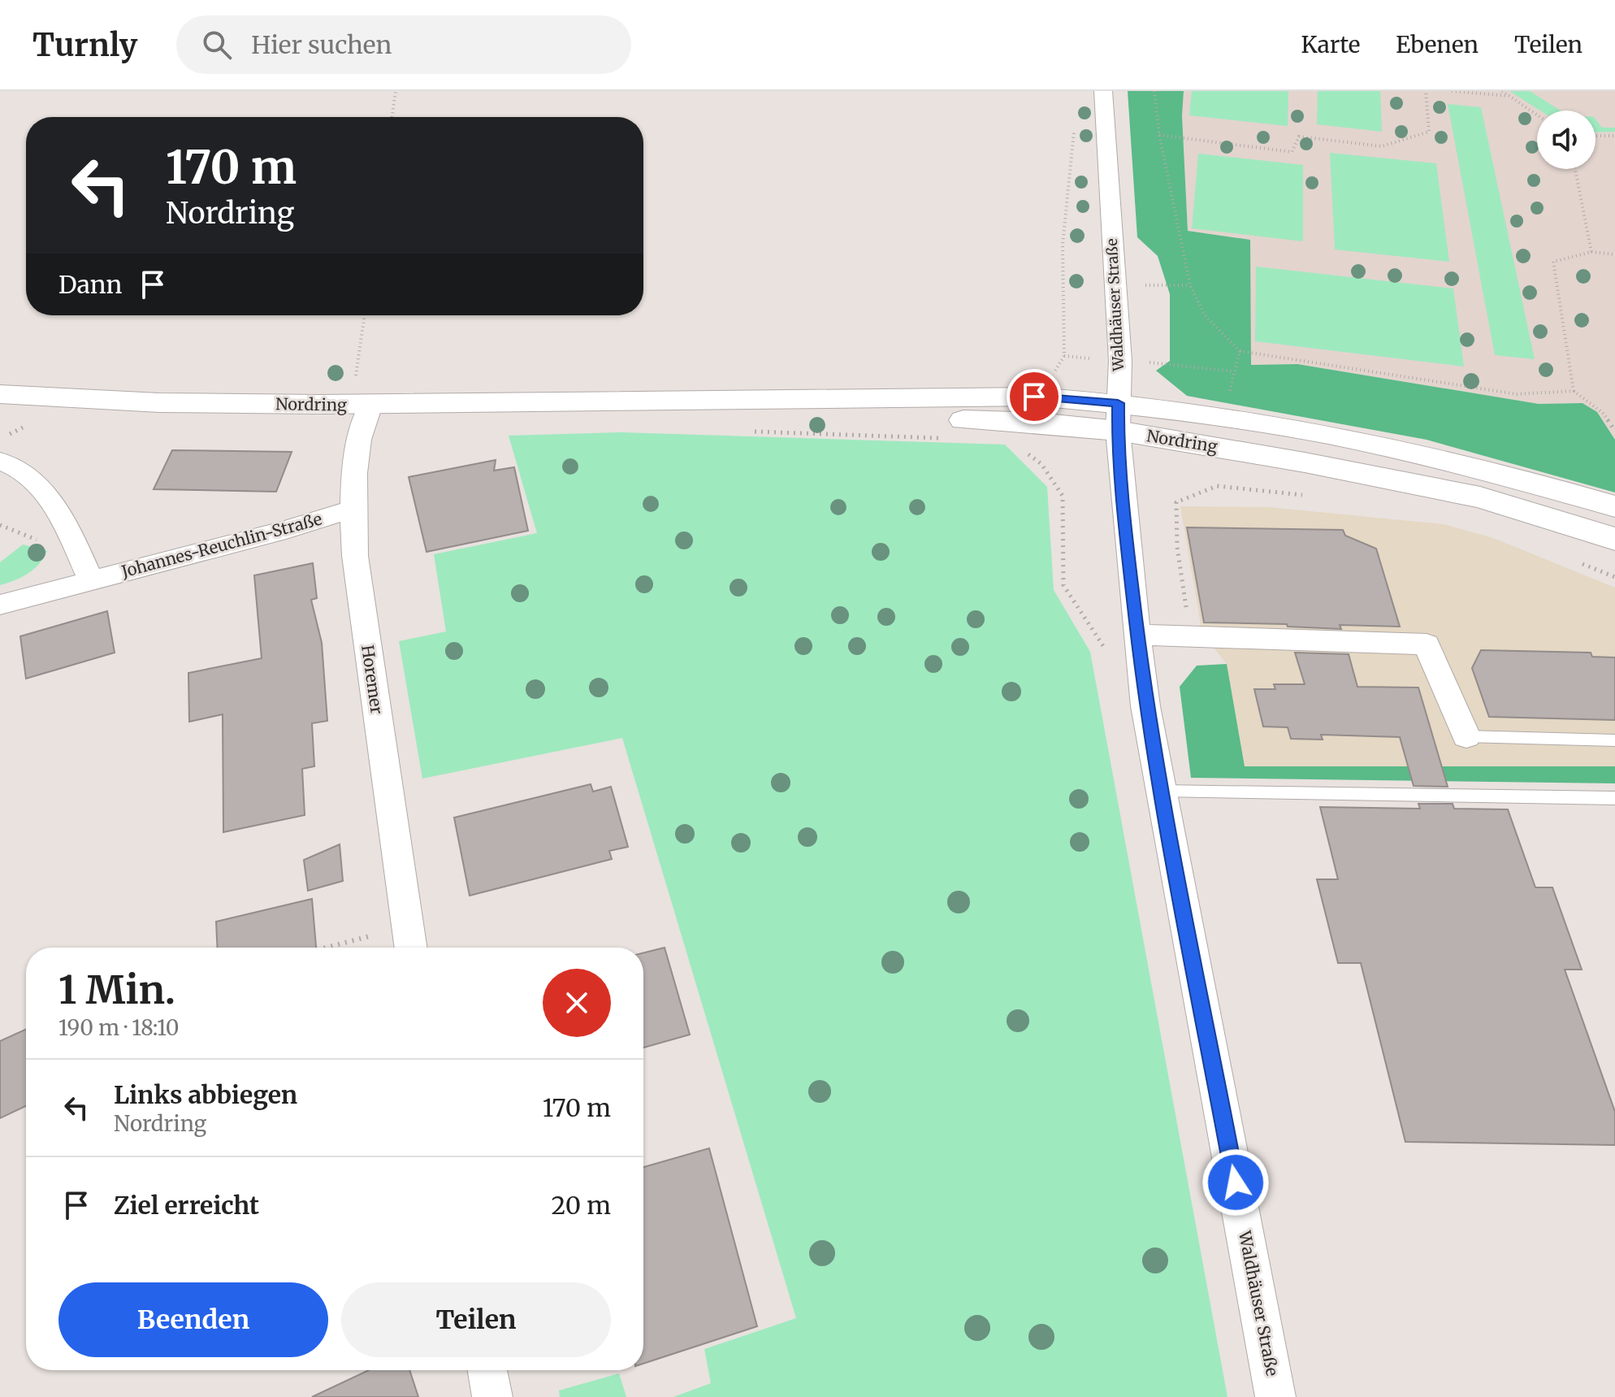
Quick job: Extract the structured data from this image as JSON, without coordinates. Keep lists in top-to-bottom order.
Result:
{
  "streets": {
    "street": [
      "Waldhäuser Straße",
      "Nordring",
      "Johannes-Reuchlin-Straße",
      "Horemer"
    ]
  },
  "crossings": [
    ["Waldhäuser Straße", "Nordring"],
    ["Nordring", "Horemer"],
    ["Johannes-Reuchlin-Straße", "Horemer"]
  ],
  "page": {
    "header": "Turnly",
    "search": "Hier suchen",
    "nav": ["Karte", "Ebenen", "Teilen"],
    "turn": ["170 m", "Nordring"],
    "then": "Dann",
    "heading": ["1 Min.", "190 m · 18:10"],
    "list": [
      {
        "name": "Links abbiegen",
        "note": "Nordring",
        "value": "170 m"
      },
      {
        "name": "Ziel erreicht",
        "value": "20 m"
      }
    ],
    "buttons": ["Beenden", "Teilen"]
  }
}
